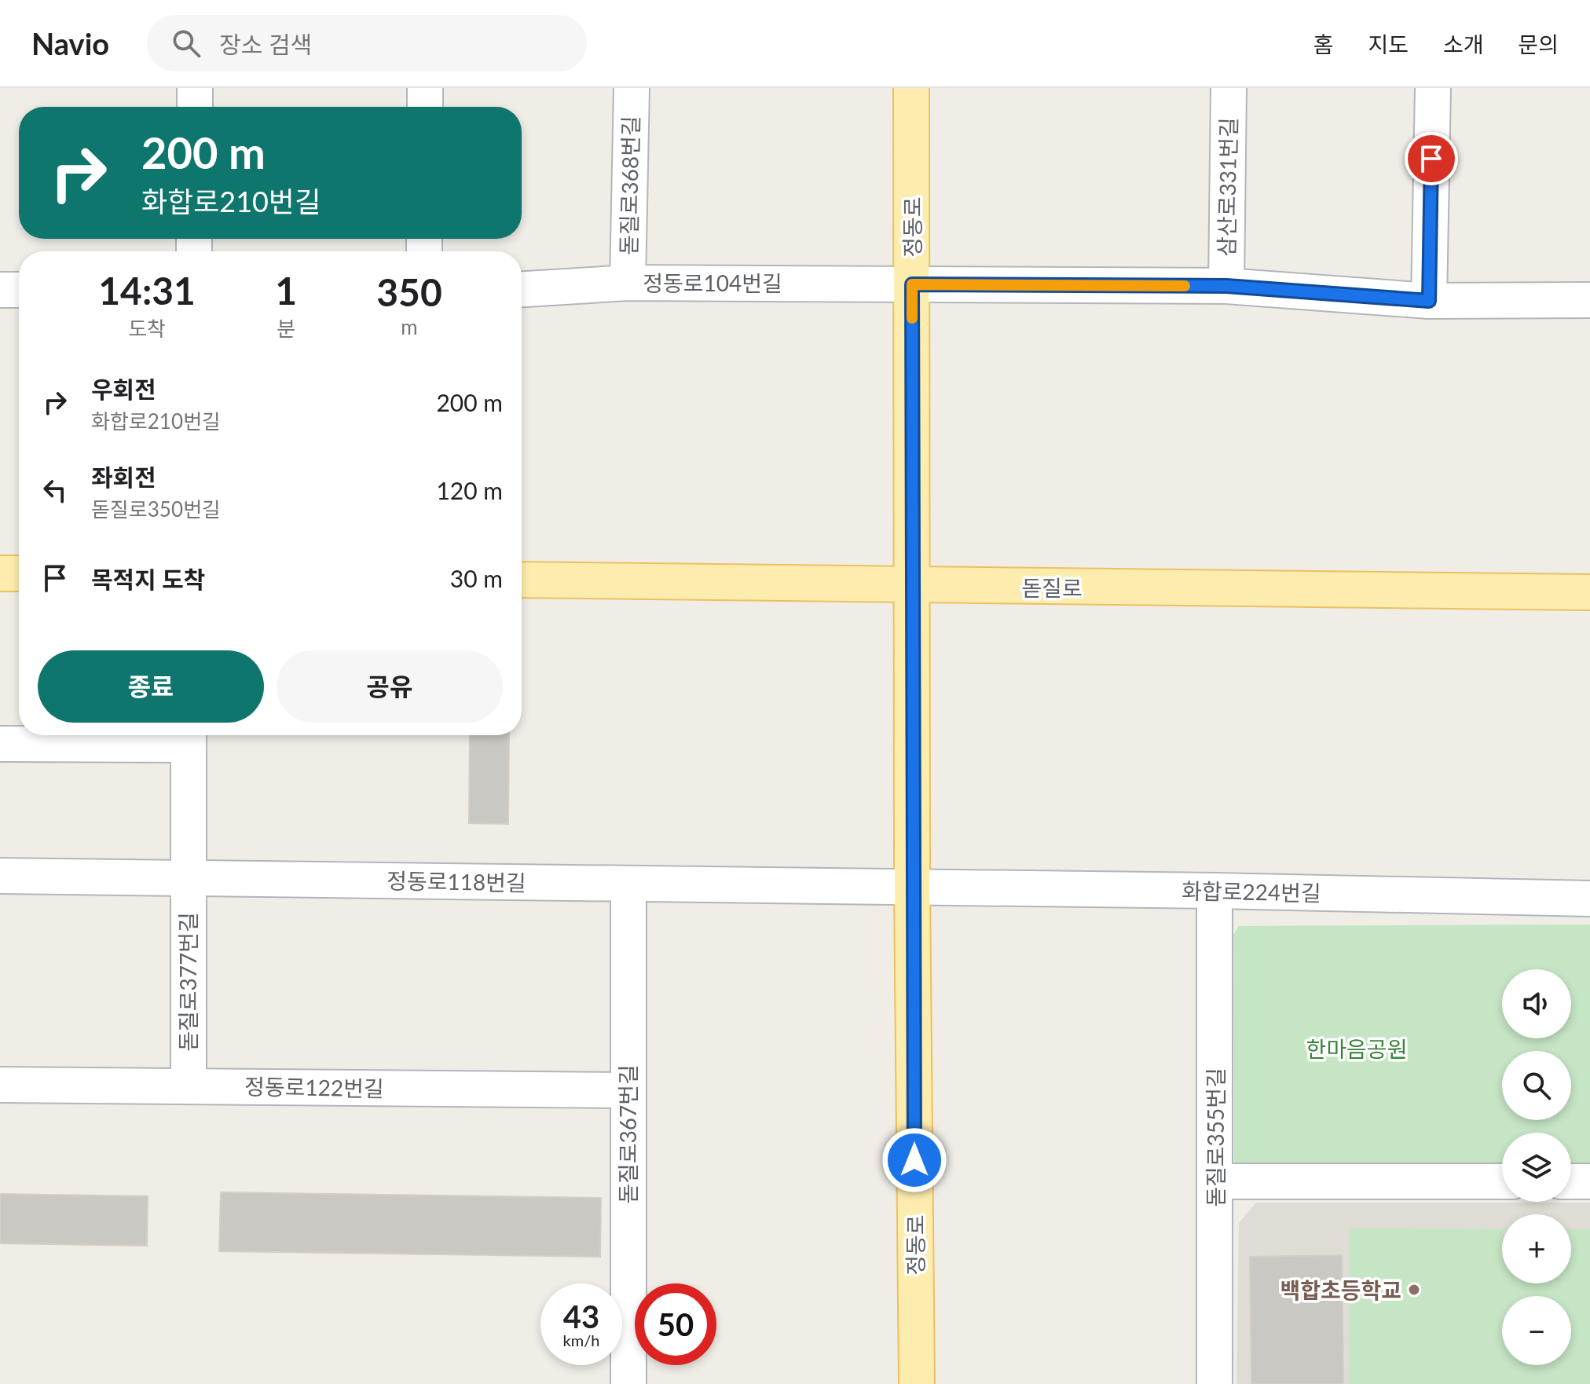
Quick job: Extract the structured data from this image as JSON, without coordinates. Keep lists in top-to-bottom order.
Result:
{
  "streets": {
    "main road": ["정동로", "돋질로"],
    "street": [
      "돋질로368번길",
      "삼산로331번길",
      "정동로104번길",
      "정동로118번길",
      "화합로224번길",
      "돋질로377번길",
      "정동로122번길",
      "돋질로367번길",
      "돋질로355번길"
    ]
  },
  "crossings": [
    ["돋질로368번길", "정동로104번길"],
    ["삼산로331번길", "정동로104번길"],
    ["정동로", "정동로104번길"],
    ["정동로", "돋질로"],
    ["정동로", "정동로118번길"],
    ["정동로", "화합로224번길"],
    ["정동로118번길", "화합로224번길"],
    ["정동로118번길", "돋질로377번길"],
    ["정동로118번길", "돋질로367번길"],
    ["화합로224번길", "돋질로355번길"],
    ["돋질로377번길", "정동로122번길"],
    ["정동로122번길", "돋질로367번길"]
  ],
  "parks": ["한마음공원"],
  "places": ["백합초등학교"],
  "page": {
    "header": "Navio",
    "search": "장소 검색",
    "nav": [
      "홈",
      "지도",
      "소개",
      "문의"
    ],
    "turn": ["200 m", "화합로210번길"],
    "eta": [
      "14:31",
      "도착",
      "1",
      "분",
      "350",
      "m"
    ],
    "list": [
      {
        "name": "우회전",
        "note": "화합로210번길",
        "value": "200 m"
      },
      {
        "name": "좌회전",
        "note": "돋질로350번길",
        "value": "120 m"
      },
      {
        "name": "목적지 도착",
        "value": "30 m"
      }
    ],
    "buttons": ["종료", "공유"],
    "map_buttons": ["+", "−"],
    "speed": "43 km/h",
    "limit": "50"
  }
}
